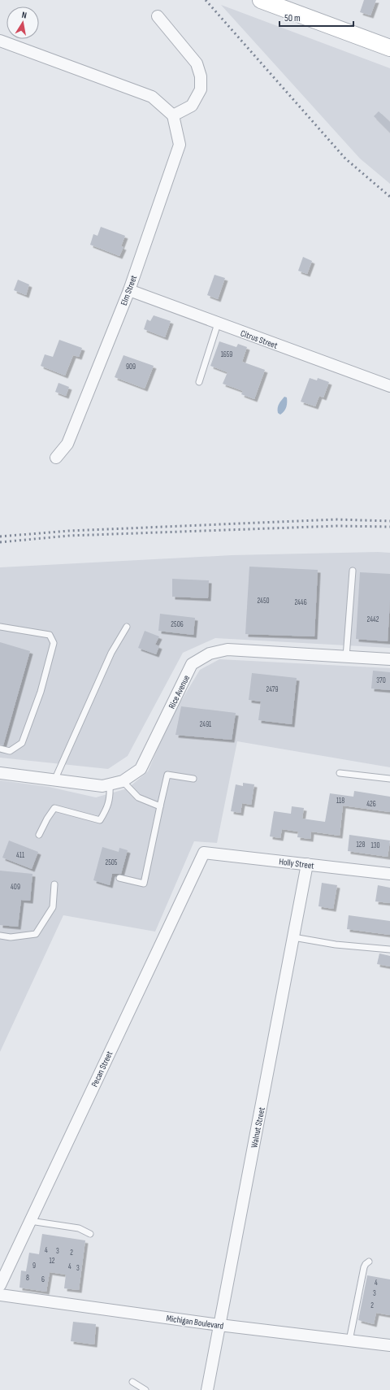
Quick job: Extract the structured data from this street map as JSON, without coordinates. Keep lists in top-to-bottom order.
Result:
{
  "streets": {
    "street": [
      "Elm Street",
      "Citrus Street",
      "Rice Avenue",
      "Holly Street",
      "Pecan Street",
      "Walnut Street",
      "Michigan Boulevard"
    ]
  },
  "crossings": [
    ["Elm Street", "Citrus Street"],
    ["Holly Street", "Pecan Street"],
    ["Holly Street", "Walnut Street"],
    ["Walnut Street", "Michigan Boulevard"]
  ],
  "house_numbers": [
    "1659",
    "909",
    "2450",
    "2446",
    "2442",
    "2506",
    "370",
    "2479",
    "2491",
    "118",
    "426",
    "128",
    "130",
    "411",
    "2505",
    "409",
    "4",
    "3",
    "2",
    "12",
    "9",
    "4",
    "3",
    "8",
    "6",
    "4",
    "3",
    "2"
  ],
  "scale_bar": "50 m",
  "north": "top"
}
